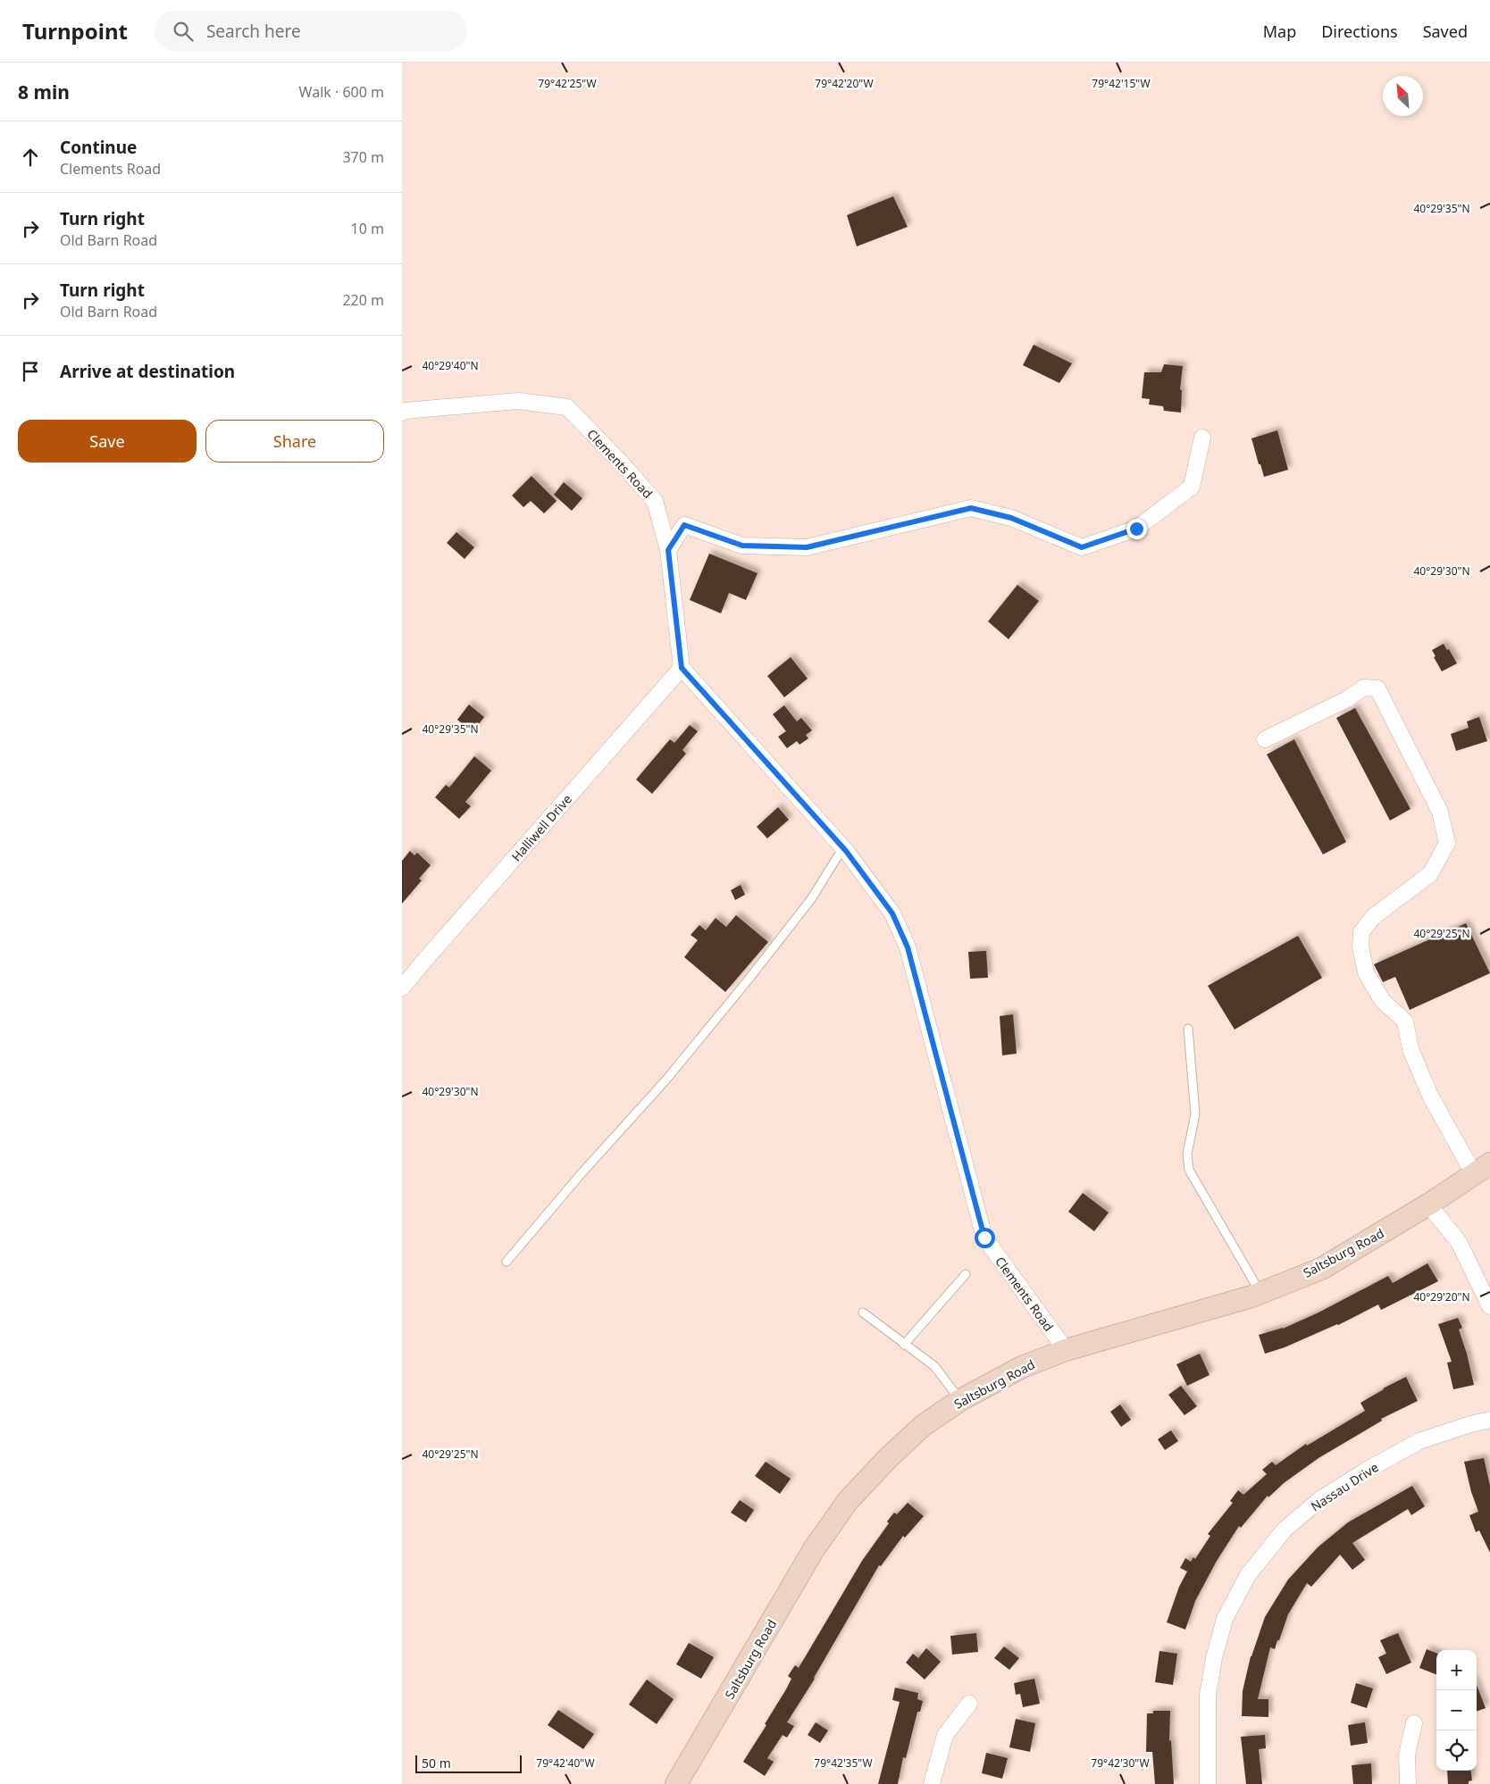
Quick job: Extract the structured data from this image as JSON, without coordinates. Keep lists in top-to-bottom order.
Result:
{
  "streets": {
    "main road": ["Saltsburg Road"],
    "street": ["Clements Road", "Halliwell Drive", "Nassau Drive"]
  },
  "crossings": [
    ["Clements Road", "Halliwell Drive"],
    ["Clements Road", "Saltsburg Road"]
  ],
  "scale_bar": "50 m",
  "north": "top left",
  "page": {
    "header": "Turnpoint",
    "search": "Search here",
    "nav": ["Map", "Directions", "Saved"],
    "heading": ["8 min", "Walk · 600 m"],
    "list": [
      ["Continue", "Clements Road", "370 m"],
      ["Turn right", "Old Barn Road", "10 m"],
      ["Turn right", "Old Barn Road", "220 m"],
      "Arrive at destination"
    ],
    "buttons": ["Save", "Share"],
    "map_buttons": ["+", "−"],
    "scale": "50 m"
  },
  "coordinates": [
    "79°42'25\"W",
    "79°42'20\"W",
    "79°42'15\"W",
    "40°29'35\"N",
    "40°29'40\"N",
    "40°29'30\"N",
    "40°29'25\"N",
    "40°29'20\"N",
    "79°42'40\"W",
    "79°42'35\"W",
    "79°42'30\"W"
  ]
}
